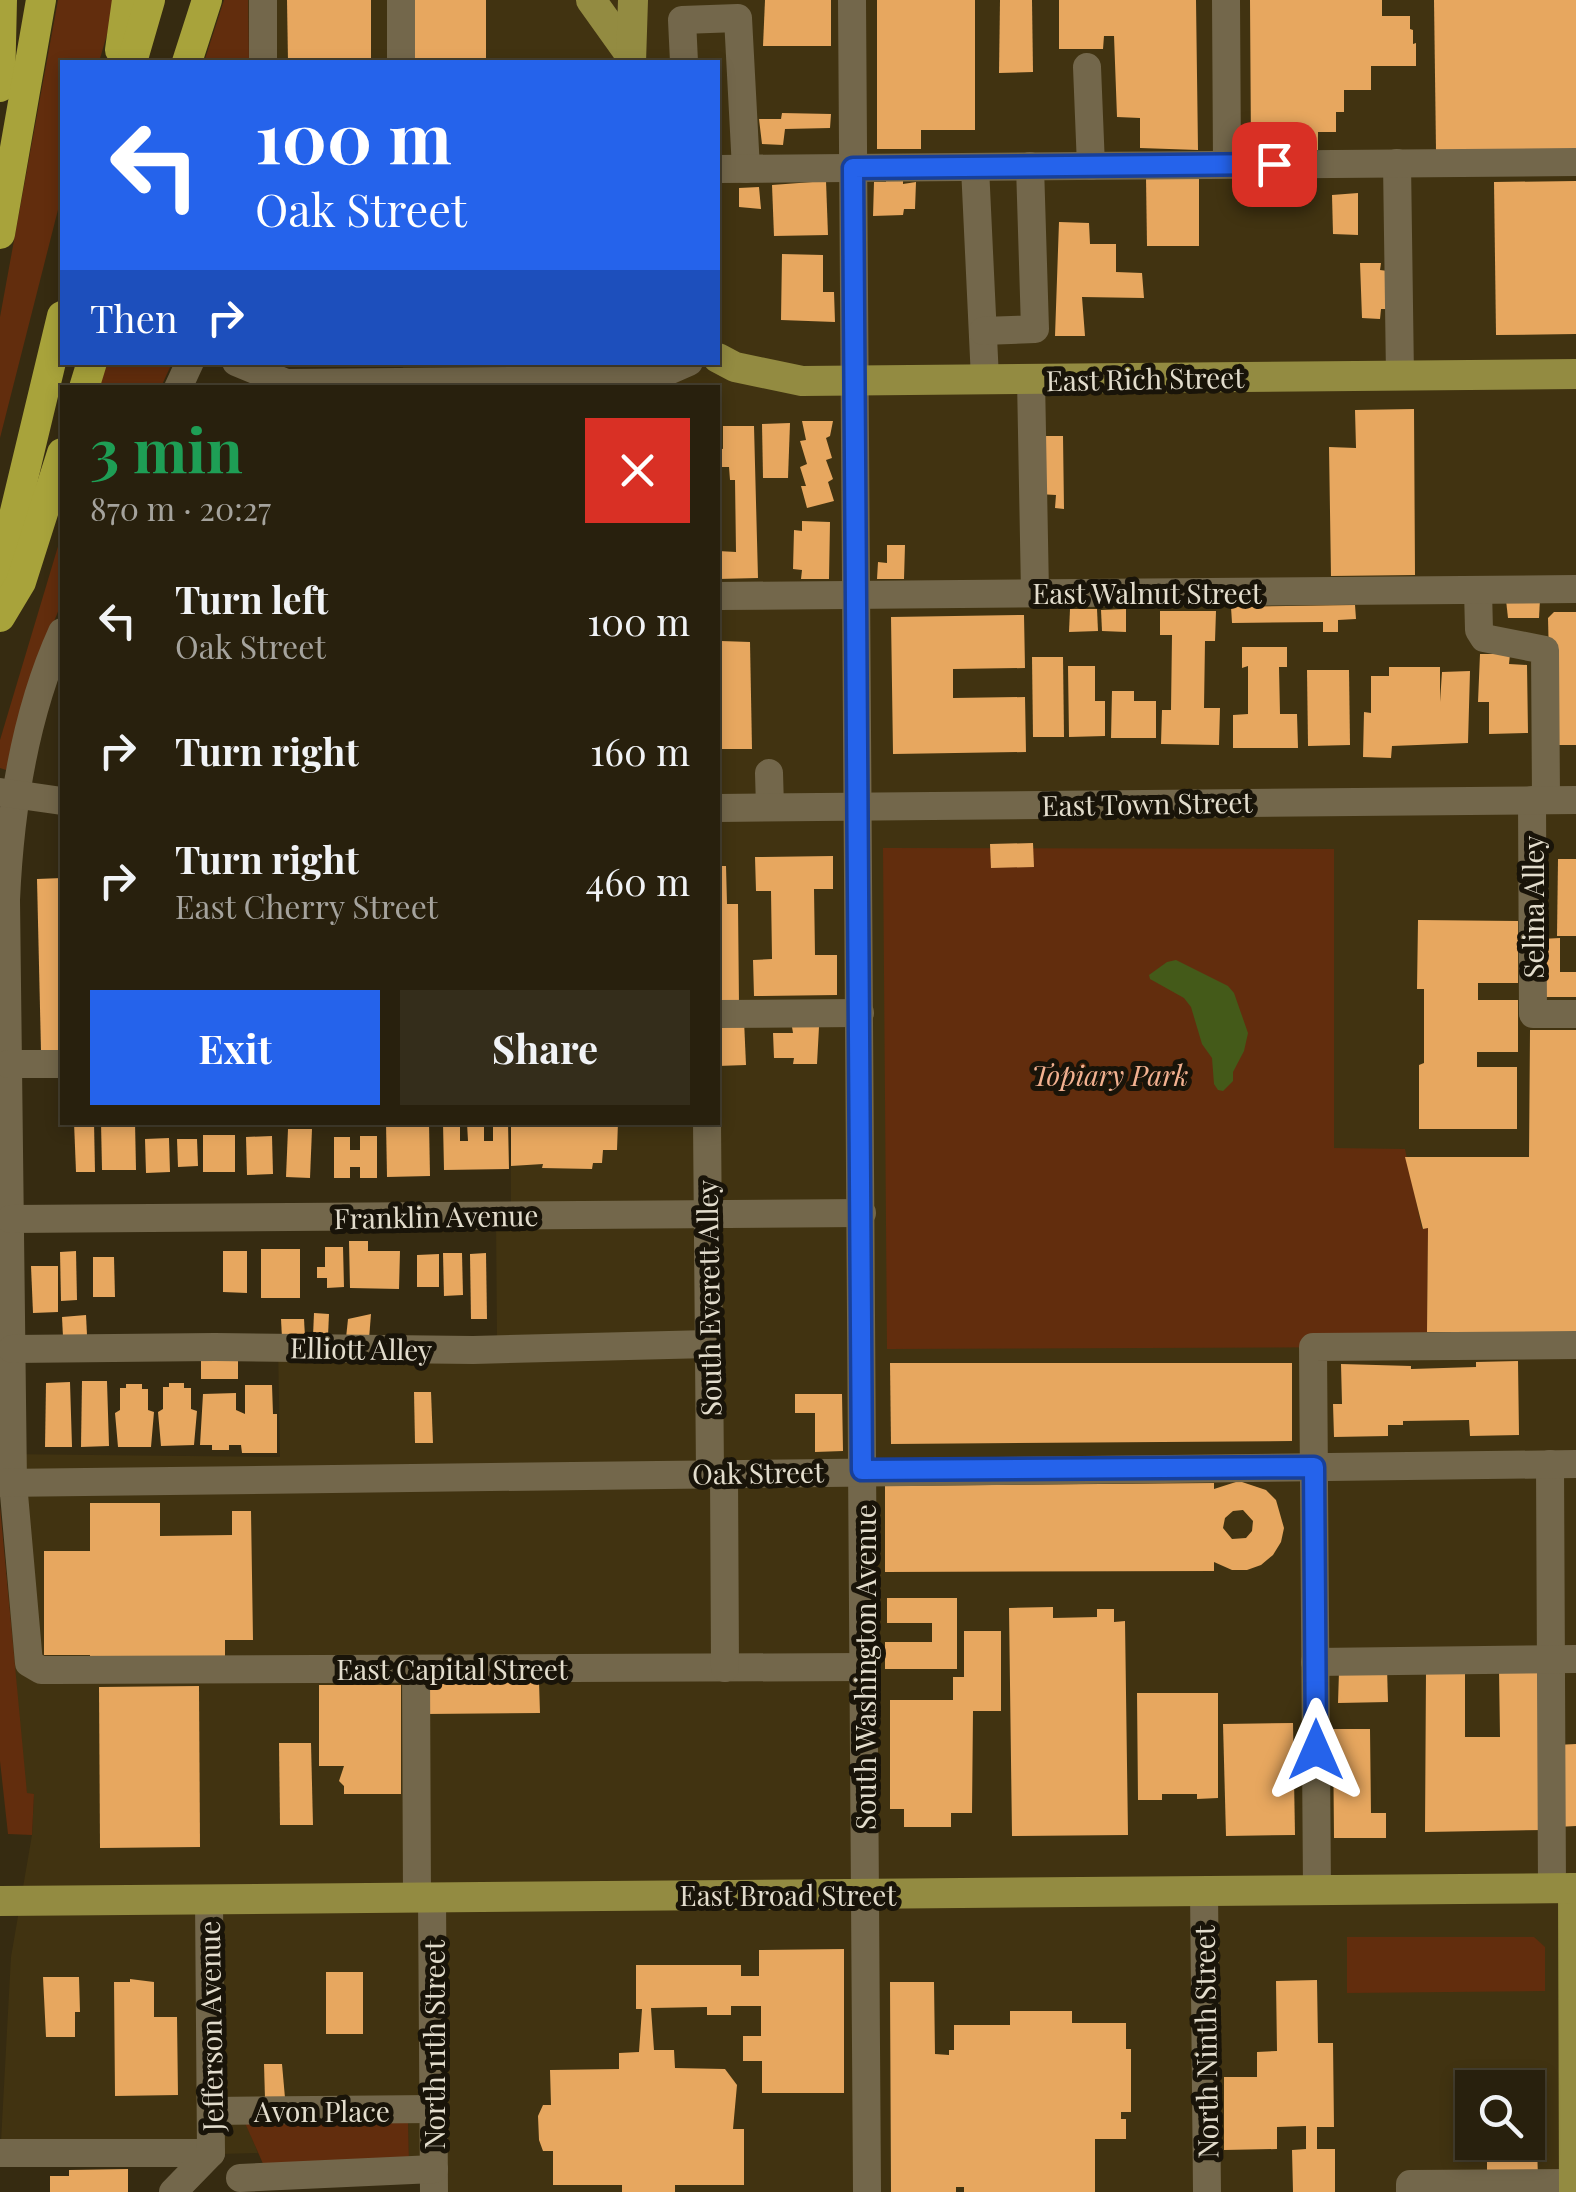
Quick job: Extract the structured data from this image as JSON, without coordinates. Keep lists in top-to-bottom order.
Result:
{
  "streets": {
    "main road": ["East Rich Street", "East Broad Street"],
    "street": [
      "East Walnut Street",
      "East Town Street",
      "Selina Alley",
      "Franklin Avenue",
      "South Everett Alley",
      "Elliott Alley",
      "Oak Street",
      "South Washington Avenue",
      "East Capital Street",
      "Jefferson Avenue",
      "North Ninth Street",
      "North 11th Street",
      "Avon Place"
    ]
  },
  "crossings": [
    ["East Rich Street", "South Washington Avenue"],
    ["East Walnut Street", "Selina Alley"],
    ["East Walnut Street", "South Washington Avenue"],
    ["East Town Street", "Selina Alley"],
    ["East Town Street", "South Washington Avenue"],
    ["Franklin Avenue", "South Everett Alley"],
    ["Franklin Avenue", "South Washington Avenue"],
    ["South Everett Alley", "Elliott Alley"],
    ["South Everett Alley", "Oak Street"],
    ["South Everett Alley", "East Capital Street"],
    ["Oak Street", "South Washington Avenue"],
    ["Oak Street", "East Capital Street"],
    ["South Washington Avenue", "East Capital Street"],
    ["South Washington Avenue", "East Broad Street"],
    ["East Capital Street", "North 11th Street"],
    ["East Broad Street", "Jefferson Avenue"],
    ["East Broad Street", "North Ninth Street"],
    ["East Broad Street", "North 11th Street"],
    ["Jefferson Avenue", "Avon Place"],
    ["North 11th Street", "Avon Place"]
  ],
  "parks": ["Topiary Park"],
  "page": {
    "turn": ["100 m", "Oak Street"],
    "then": "Then",
    "heading": ["3 min", "870 m · 20:27"],
    "list": [
      {
        "name": "Turn left",
        "note": "Oak Street",
        "value": "100 m"
      },
      {
        "name": "Turn right",
        "value": "160 m"
      },
      {
        "name": "Turn right",
        "note": "East Cherry Street",
        "value": "460 m"
      }
    ],
    "buttons": ["Exit", "Share"]
  }
}
